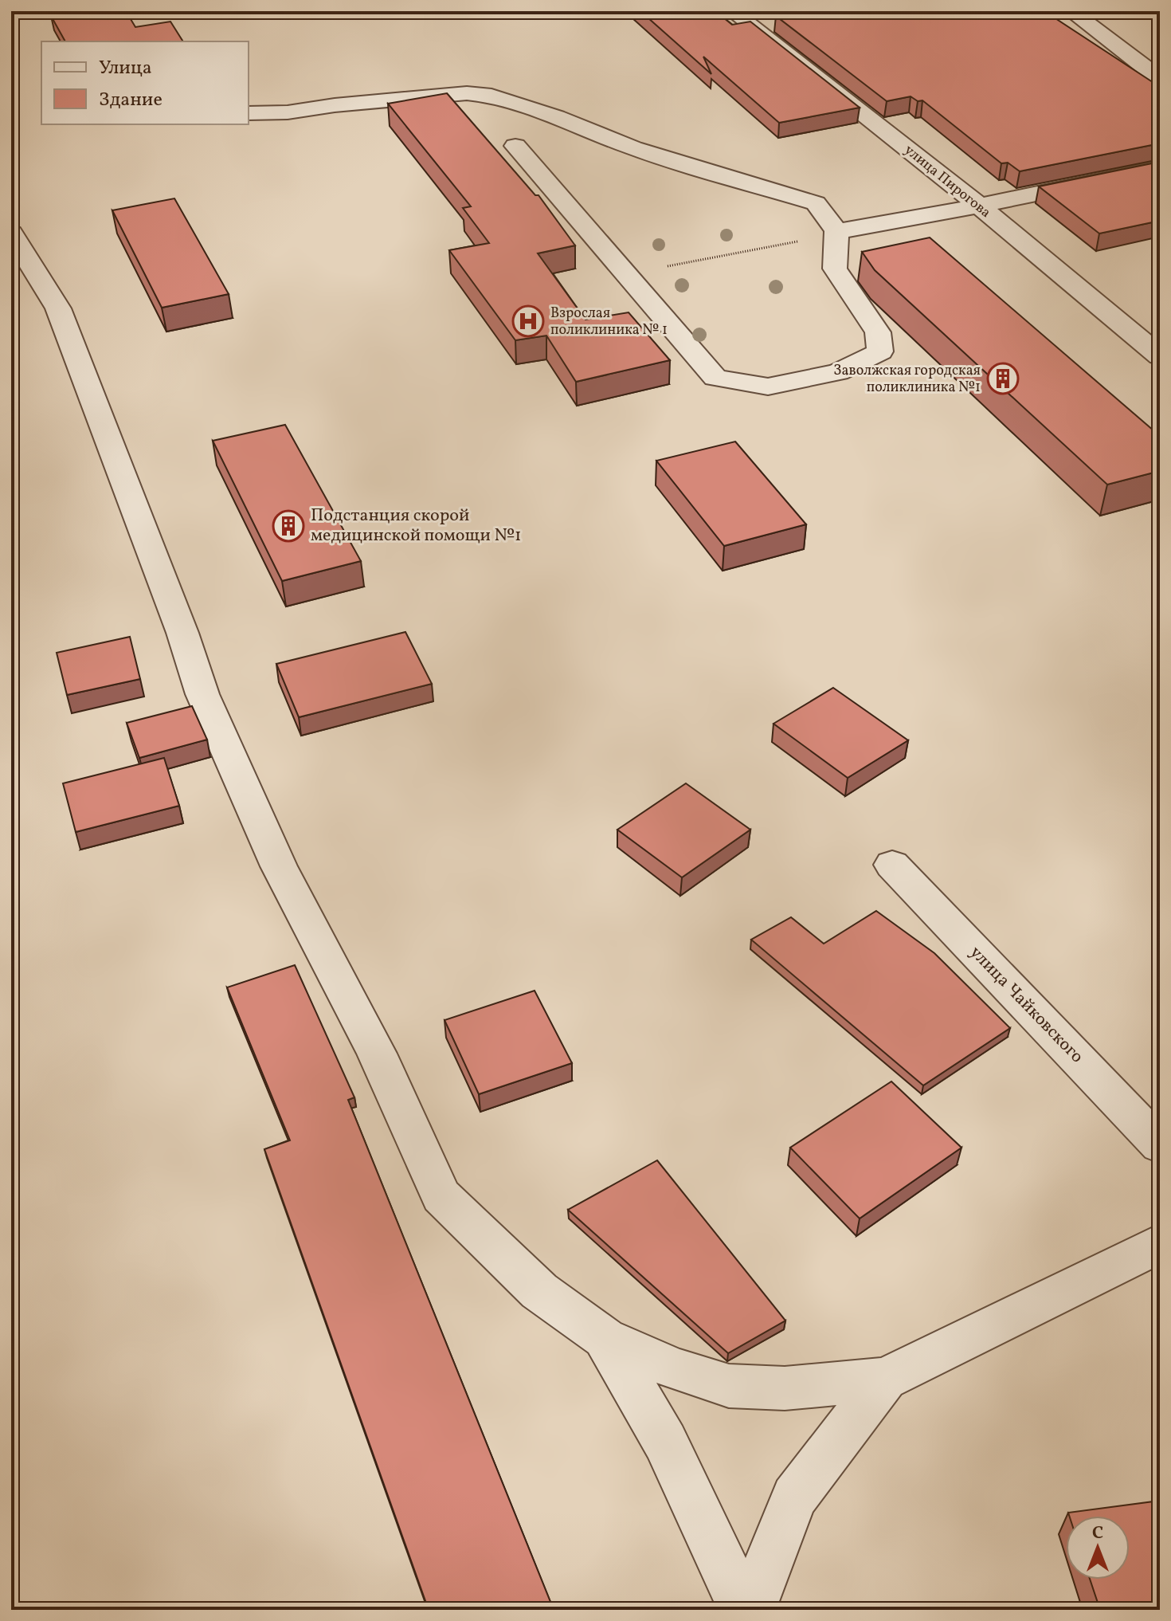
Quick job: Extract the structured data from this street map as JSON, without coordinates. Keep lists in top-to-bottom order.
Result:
{
  "streets": {
    "street": ["улица Пирогова", "улица Чайковского"]
  },
  "places": {
    "hospital": ["Взрослая поликлиника № 1"],
    "building": ["Заволжская городская поликлиника №1", "Подстанция скорой медицинской помощи №1"]
  },
  "legend": ["Улица", "Здание"],
  "north": "top"
}
